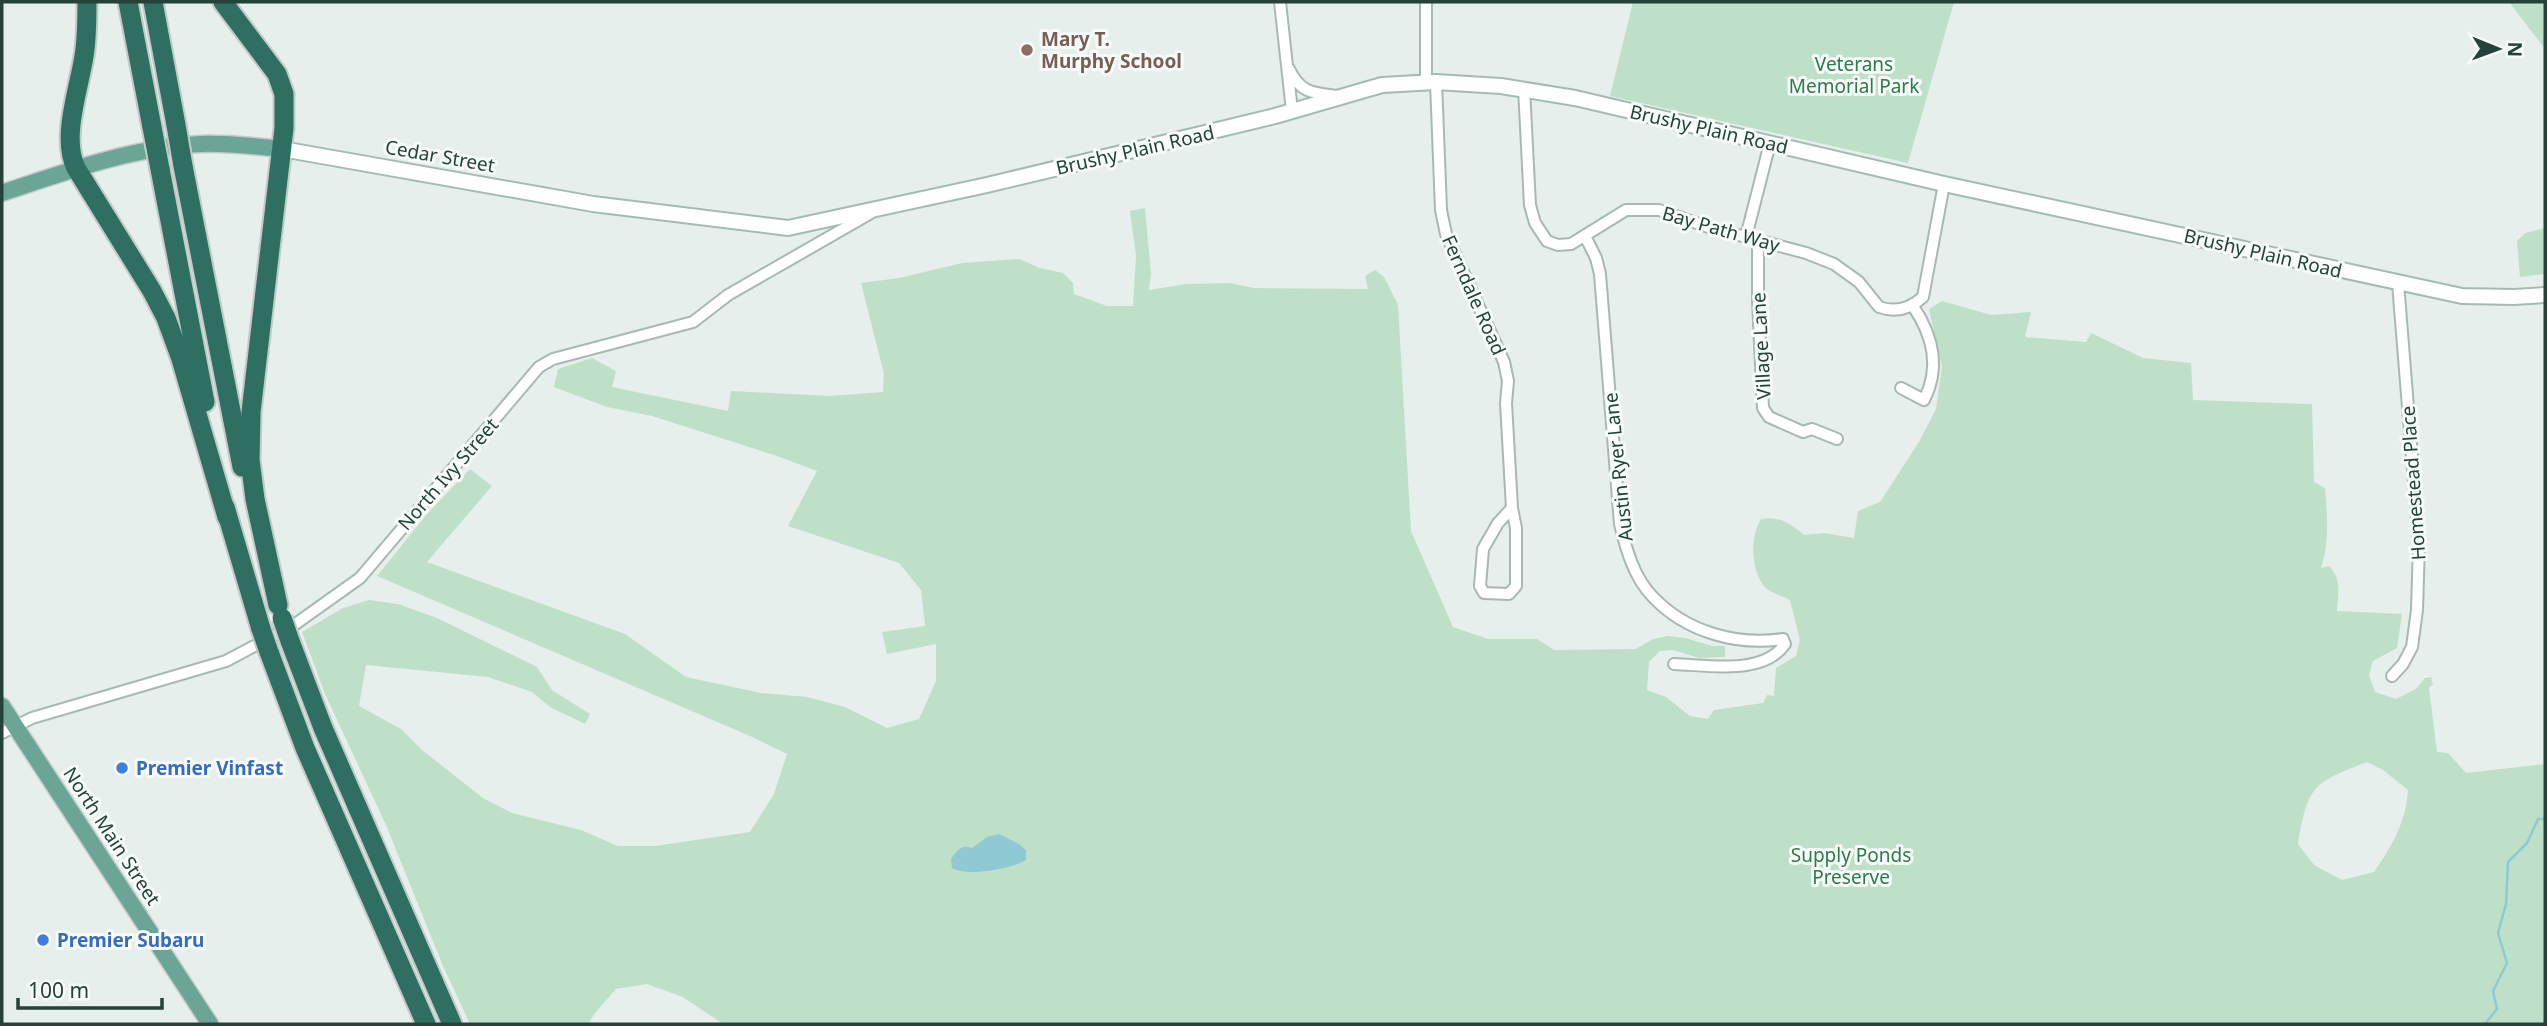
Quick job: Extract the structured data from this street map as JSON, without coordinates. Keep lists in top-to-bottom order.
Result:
{
  "streets": {
    "main road": ["Brushy Plain Road", "Cedar Street", "North Main Street"],
    "street": [
      "Bay Path Way",
      "Ferndale Road",
      "Village Lane",
      "Austin Ryer Lane",
      "North Ivy Street",
      "Homestead Place"
    ]
  },
  "crossings": [
    ["Brushy Plain Road", "Cedar Street"],
    ["Brushy Plain Road", "Bay Path Way"],
    ["Brushy Plain Road", "Ferndale Road"],
    ["Brushy Plain Road", "North Ivy Street"],
    ["Brushy Plain Road", "Homestead Place"],
    ["Cedar Street", "North Ivy Street"],
    ["Bay Path Way", "Village Lane"],
    ["Bay Path Way", "Austin Ryer Lane"],
    ["North Ivy Street", "North Main Street"]
  ],
  "parks": ["Veterans Memorial Park", "Supply Ponds Preserve"],
  "places": ["Mary T. Murphy School", "Premier Vinfast", "Premier Subaru"],
  "scale_bar": "100 m",
  "north": "right"
}
